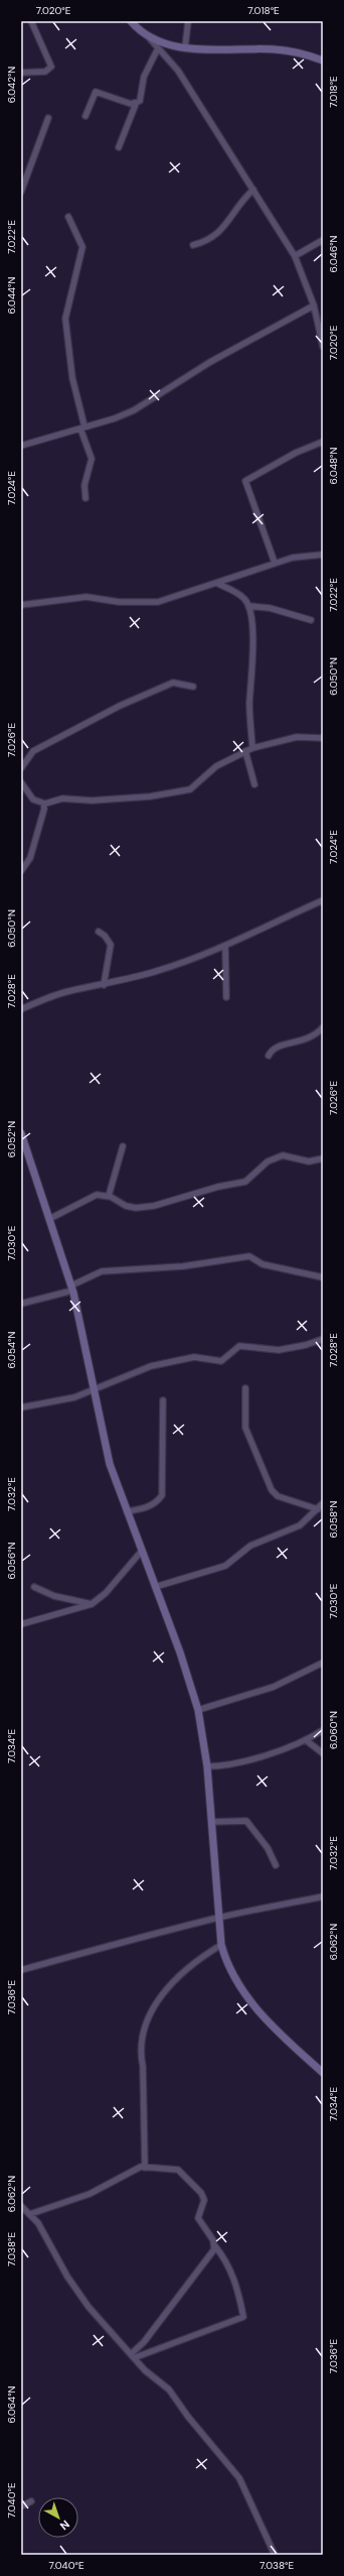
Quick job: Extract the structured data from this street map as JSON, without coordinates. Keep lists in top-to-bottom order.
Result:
{
  "north": "bottom right",
  "coordinates": [
    "7.020°E",
    "7.018°E",
    "6.042°N",
    "7.022°E",
    "6.046°N",
    "6.044°N",
    "6.048°N",
    "7.024°E",
    "6.050°N",
    "7.026°E",
    "7.028°E",
    "6.052°N",
    "7.030°E",
    "6.054°N",
    "7.032°E",
    "6.058°N",
    "6.056°N",
    "6.060°N",
    "7.034°E",
    "6.062°N",
    "7.036°E",
    "7.038°E",
    "6.064°N",
    "7.040°E"
  ]
}
